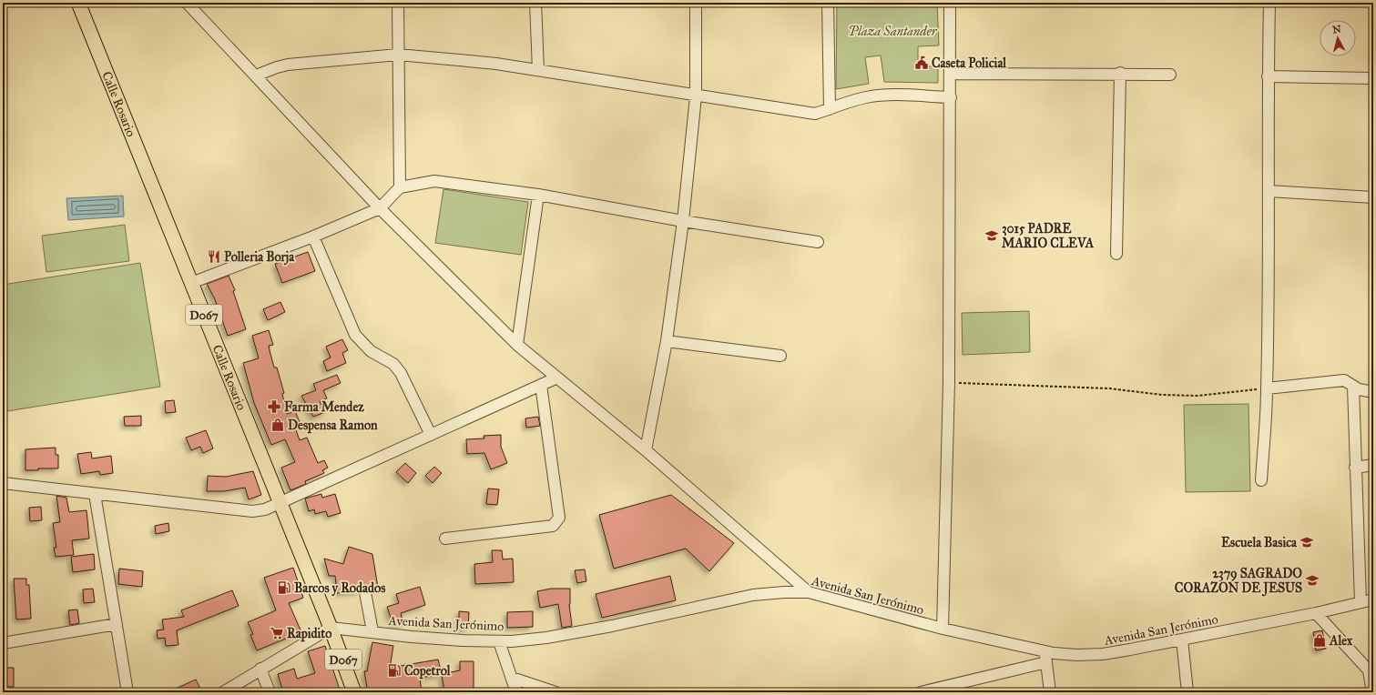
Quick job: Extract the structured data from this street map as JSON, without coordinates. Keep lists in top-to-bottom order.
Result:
{
  "streets": {
    "main road": ["Calle Rosario", "D067"],
    "street": ["Avenida San Jerónimo"]
  },
  "crossings": [
    ["Calle Rosario", "Avenida San Jerónimo"]
  ],
  "parks": ["Plaza Santander"],
  "places": {
    "public building": ["Caseta Policial"],
    "school or university": ["3015 PADRE MARIO CLEVA", "Escuela Basica", "2379 SAGRADO CORAZON DE JESUS"],
    "restaurant": ["Polleria Borja"],
    "pharmacy": ["Farma Mendez"],
    "shop": ["Despensa Ramon", "Alex"],
    "fuel station": ["Barcos y Rodados", "Copetrol"],
    "supermarket": ["Rapidito"]
  },
  "north": "top"
}
